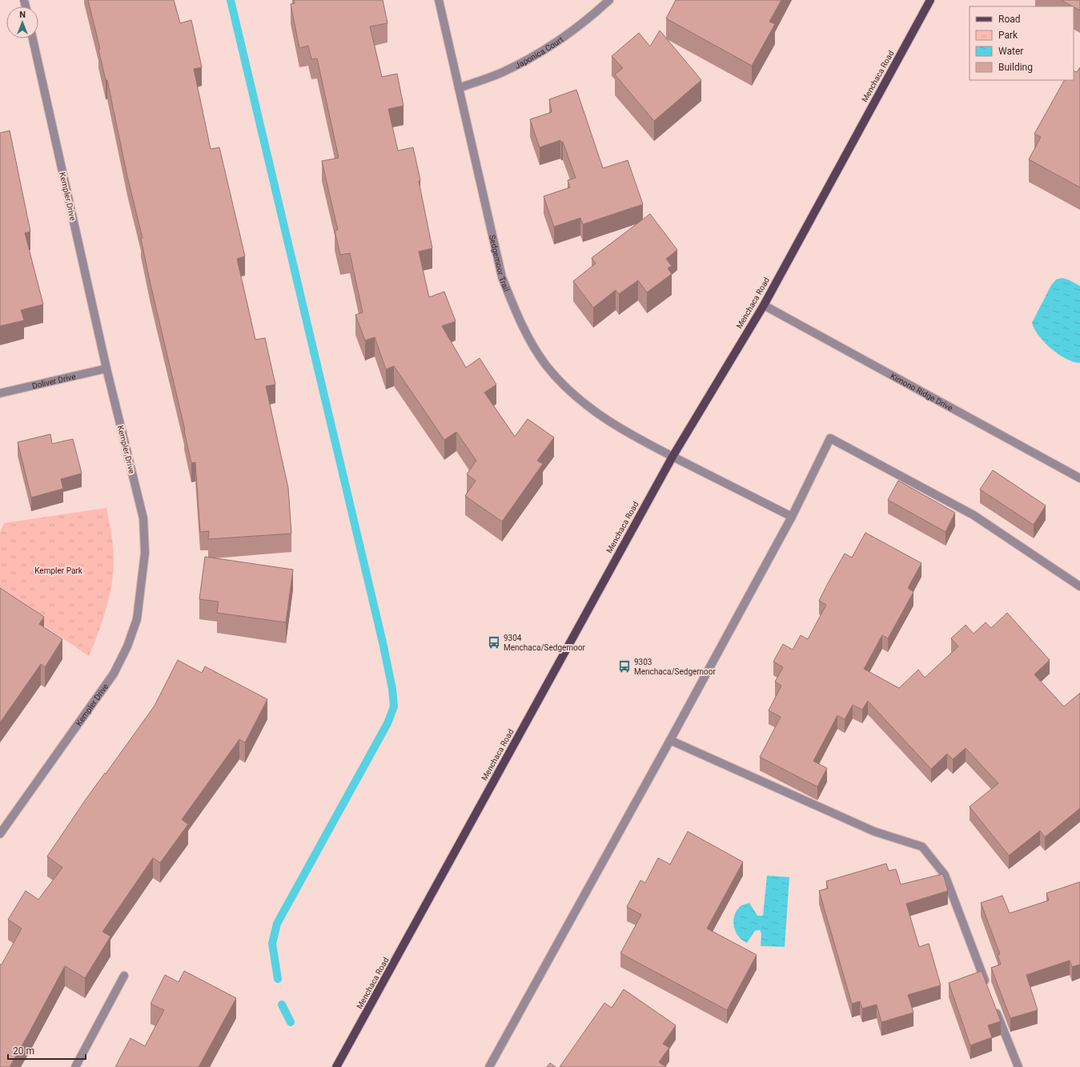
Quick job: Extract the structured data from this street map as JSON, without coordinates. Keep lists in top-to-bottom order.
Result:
{
  "streets": {
    "main road": ["Menchaca Road"],
    "street": [
      "Japonica Court",
      "Kempler Drive",
      "Sedgemoor Trail",
      "Doliver Drive",
      "Kimono Ridge Drive"
    ]
  },
  "crossings": [
    ["Japonica Court", "Sedgemoor Trail"],
    ["Menchaca Road", "Sedgemoor Trail"],
    ["Menchaca Road", "Kimono Ridge Drive"],
    ["Kempler Drive", "Doliver Drive"]
  ],
  "parks": ["Kempler Park"],
  "places": {
    "bus stop": ["9304 Menchaca/Sedgemoor", "9303 Menchaca/Sedgemoor"]
  },
  "legend": [
    "Road",
    "Park",
    "Water",
    "Building"
  ],
  "scale_bar": "20 m",
  "north": "top"
}
